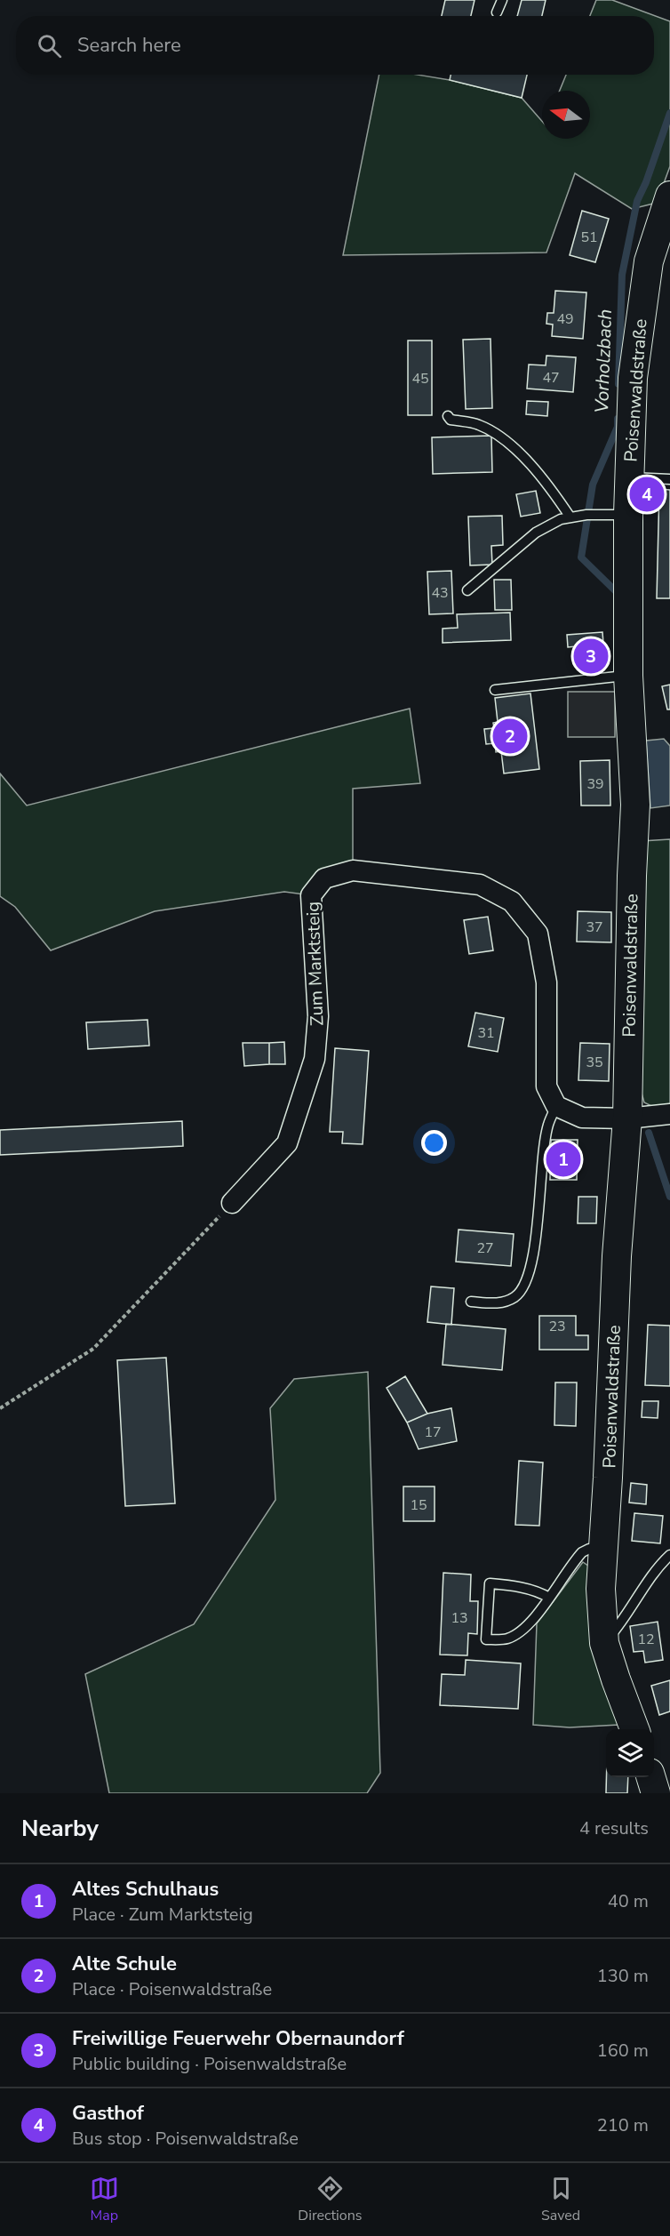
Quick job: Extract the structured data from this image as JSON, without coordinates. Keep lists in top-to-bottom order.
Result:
{
  "streets": {
    "street": ["Poisenwaldstraße", "Zum Marktsteig"]
  },
  "water": ["Vorholzbach"],
  "house_numbers": [
    "51",
    "49",
    "47",
    "45",
    "43",
    "39",
    "37",
    "31",
    "35",
    "27",
    "23",
    "17",
    "15",
    "13",
    "12"
  ],
  "north": "left",
  "page": {
    "search": "Search here",
    "pins": [
      "4",
      "3",
      "2",
      "1"
    ],
    "heading": ["Nearby", "4 results"],
    "list": [
      {
        "mark": "1",
        "name": "Altes Schulhaus",
        "note": "Place · Zum Marktsteig",
        "value": "40 m"
      },
      {
        "mark": "2",
        "name": "Alte Schule",
        "note": "Place · Poisenwaldstraße",
        "value": "130 m"
      },
      {
        "mark": "3",
        "name": "Freiwillige Feuerwehr Obernaundorf",
        "note": "Public building · Poisenwaldstraße",
        "value": "160 m"
      },
      {
        "mark": "4",
        "name": "Gasthof",
        "note": "Bus stop · Poisenwaldstraße",
        "value": "210 m"
      }
    ],
    "nav": ["Map", "Directions", "Saved"]
  }
}
